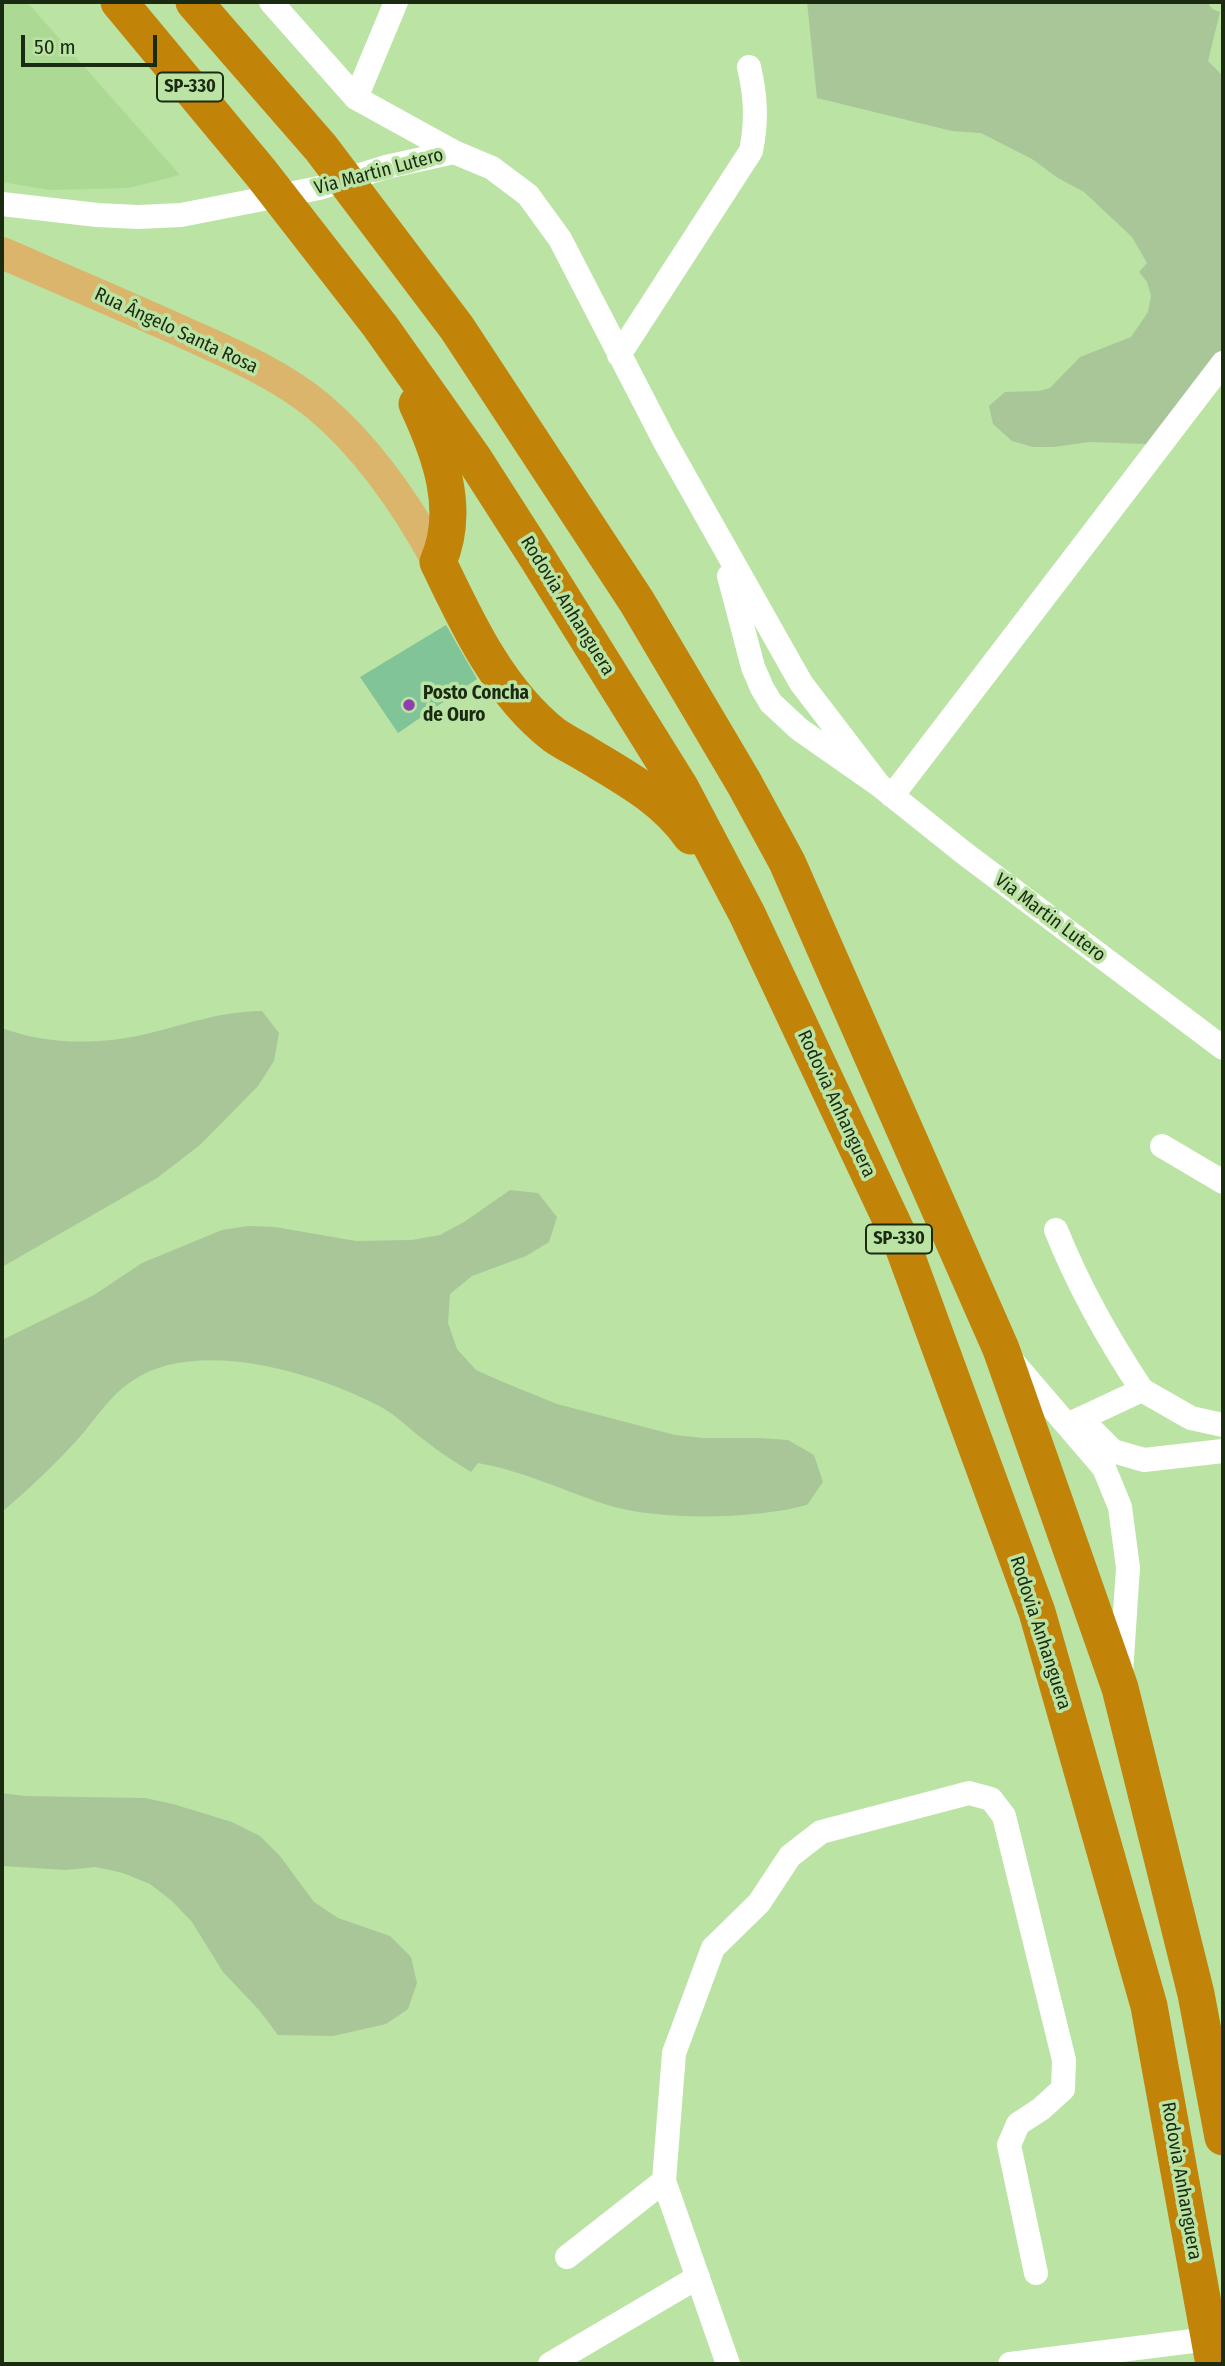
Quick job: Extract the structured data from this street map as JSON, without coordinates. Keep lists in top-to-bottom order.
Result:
{
  "streets": {
    "highway": ["SP-330", "Rodovia Anhanguera"],
    "main road": ["Rua Ângelo Santa Rosa"],
    "street": ["Via Martin Lutero"]
  },
  "places": ["Posto Concha de Ouro"],
  "scale_bar": "50 m"
}
